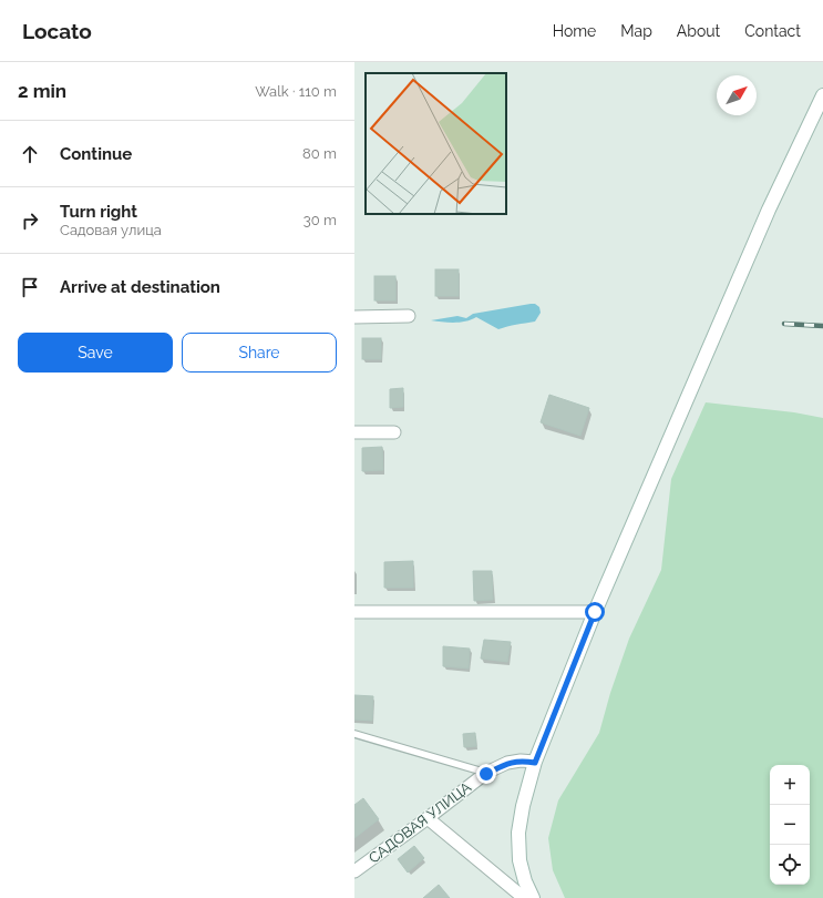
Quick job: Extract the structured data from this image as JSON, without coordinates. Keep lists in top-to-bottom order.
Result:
{
  "streets": {
    "street": ["САДОВАЯ УЛИЦА"]
  },
  "north": "top right",
  "page": {
    "header": "Locato",
    "nav": [
      "Home",
      "Map",
      "About",
      "Contact"
    ],
    "heading": ["2 min", "Walk · 110 m"],
    "list": [
      ["Continue", "80 m"],
      ["Turn right", "Садовая улица", "30 m"],
      "Arrive at destination"
    ],
    "buttons": ["Save", "Share"],
    "map_buttons": ["+", "−"]
  }
}
